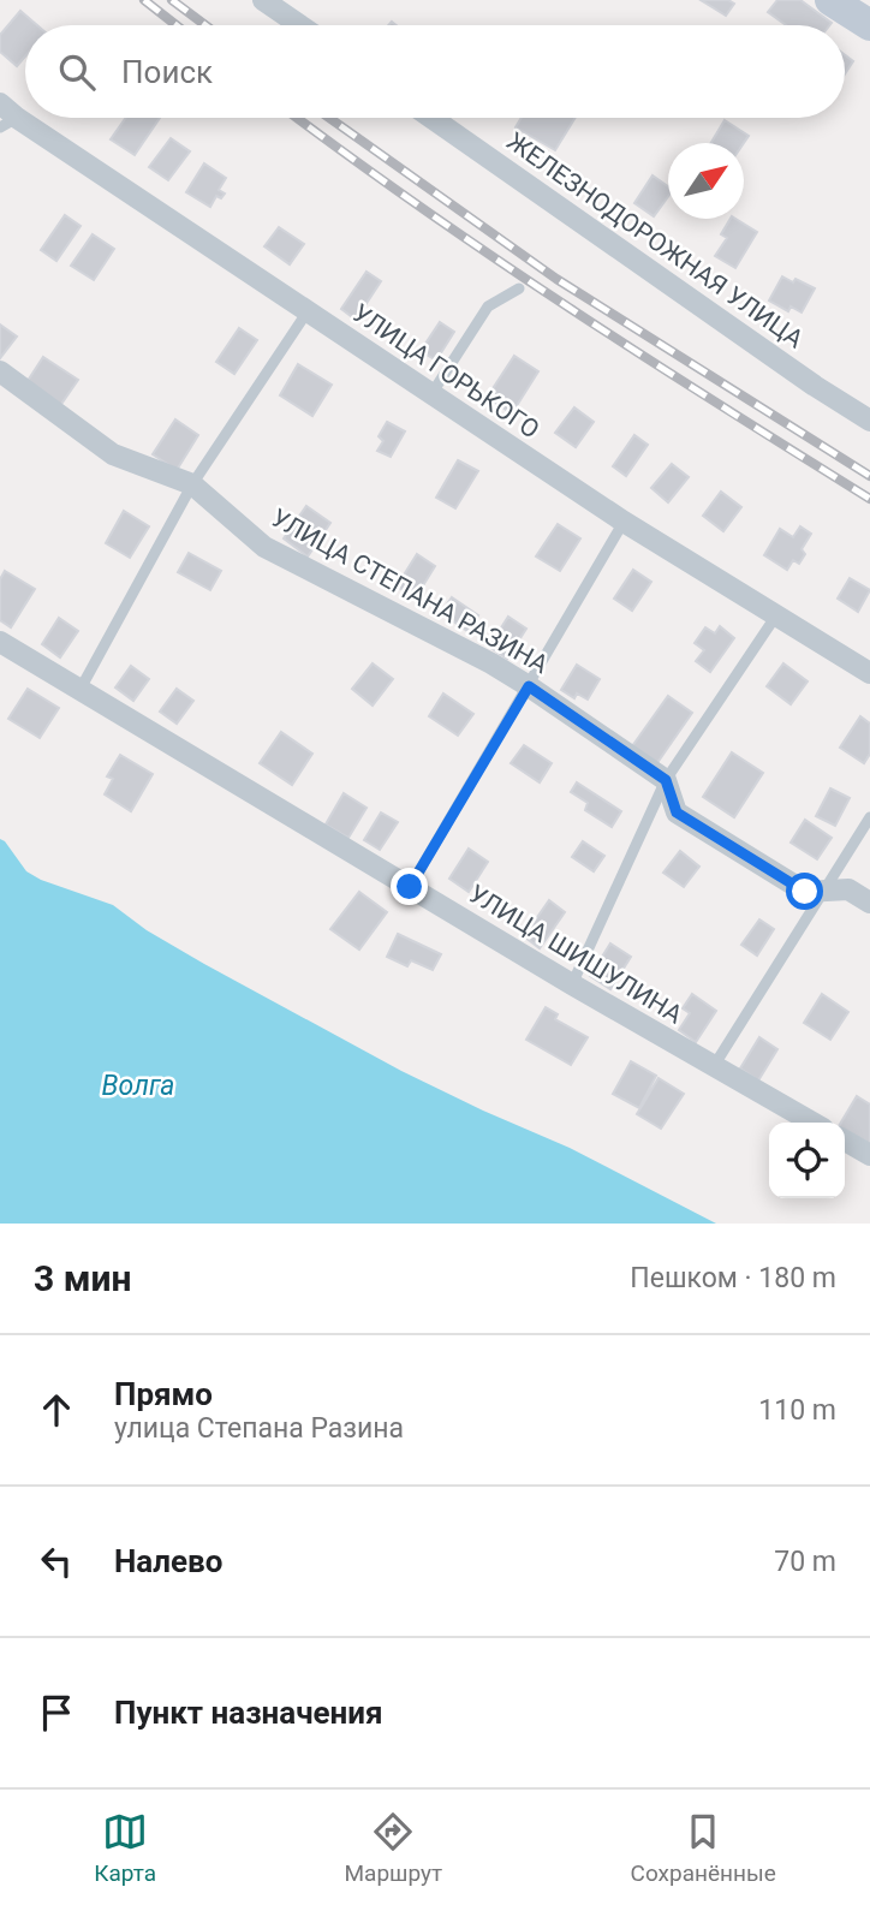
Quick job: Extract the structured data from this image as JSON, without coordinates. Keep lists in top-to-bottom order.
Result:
{
  "streets": {
    "street": [
      "ЖЕЛЕЗНОДОРОЖНАЯ УЛИЦА",
      "УЛИЦА ГОРЬКОГО",
      "УЛИЦА СТЕПАНА РАЗИНА",
      "УЛИЦА ШИШУЛИНА"
    ]
  },
  "water": ["Волга"],
  "north": "top right",
  "page": {
    "search": "Поиск",
    "heading": ["3 мин", "Пешком · 180 m"],
    "list": [
      ["Прямо", "улица Степана Разина", "110 m"],
      ["Налево", "70 m"],
      "Пункт назначения"
    ],
    "nav": ["Карта", "Маршрут", "Сохранённые"]
  }
}
